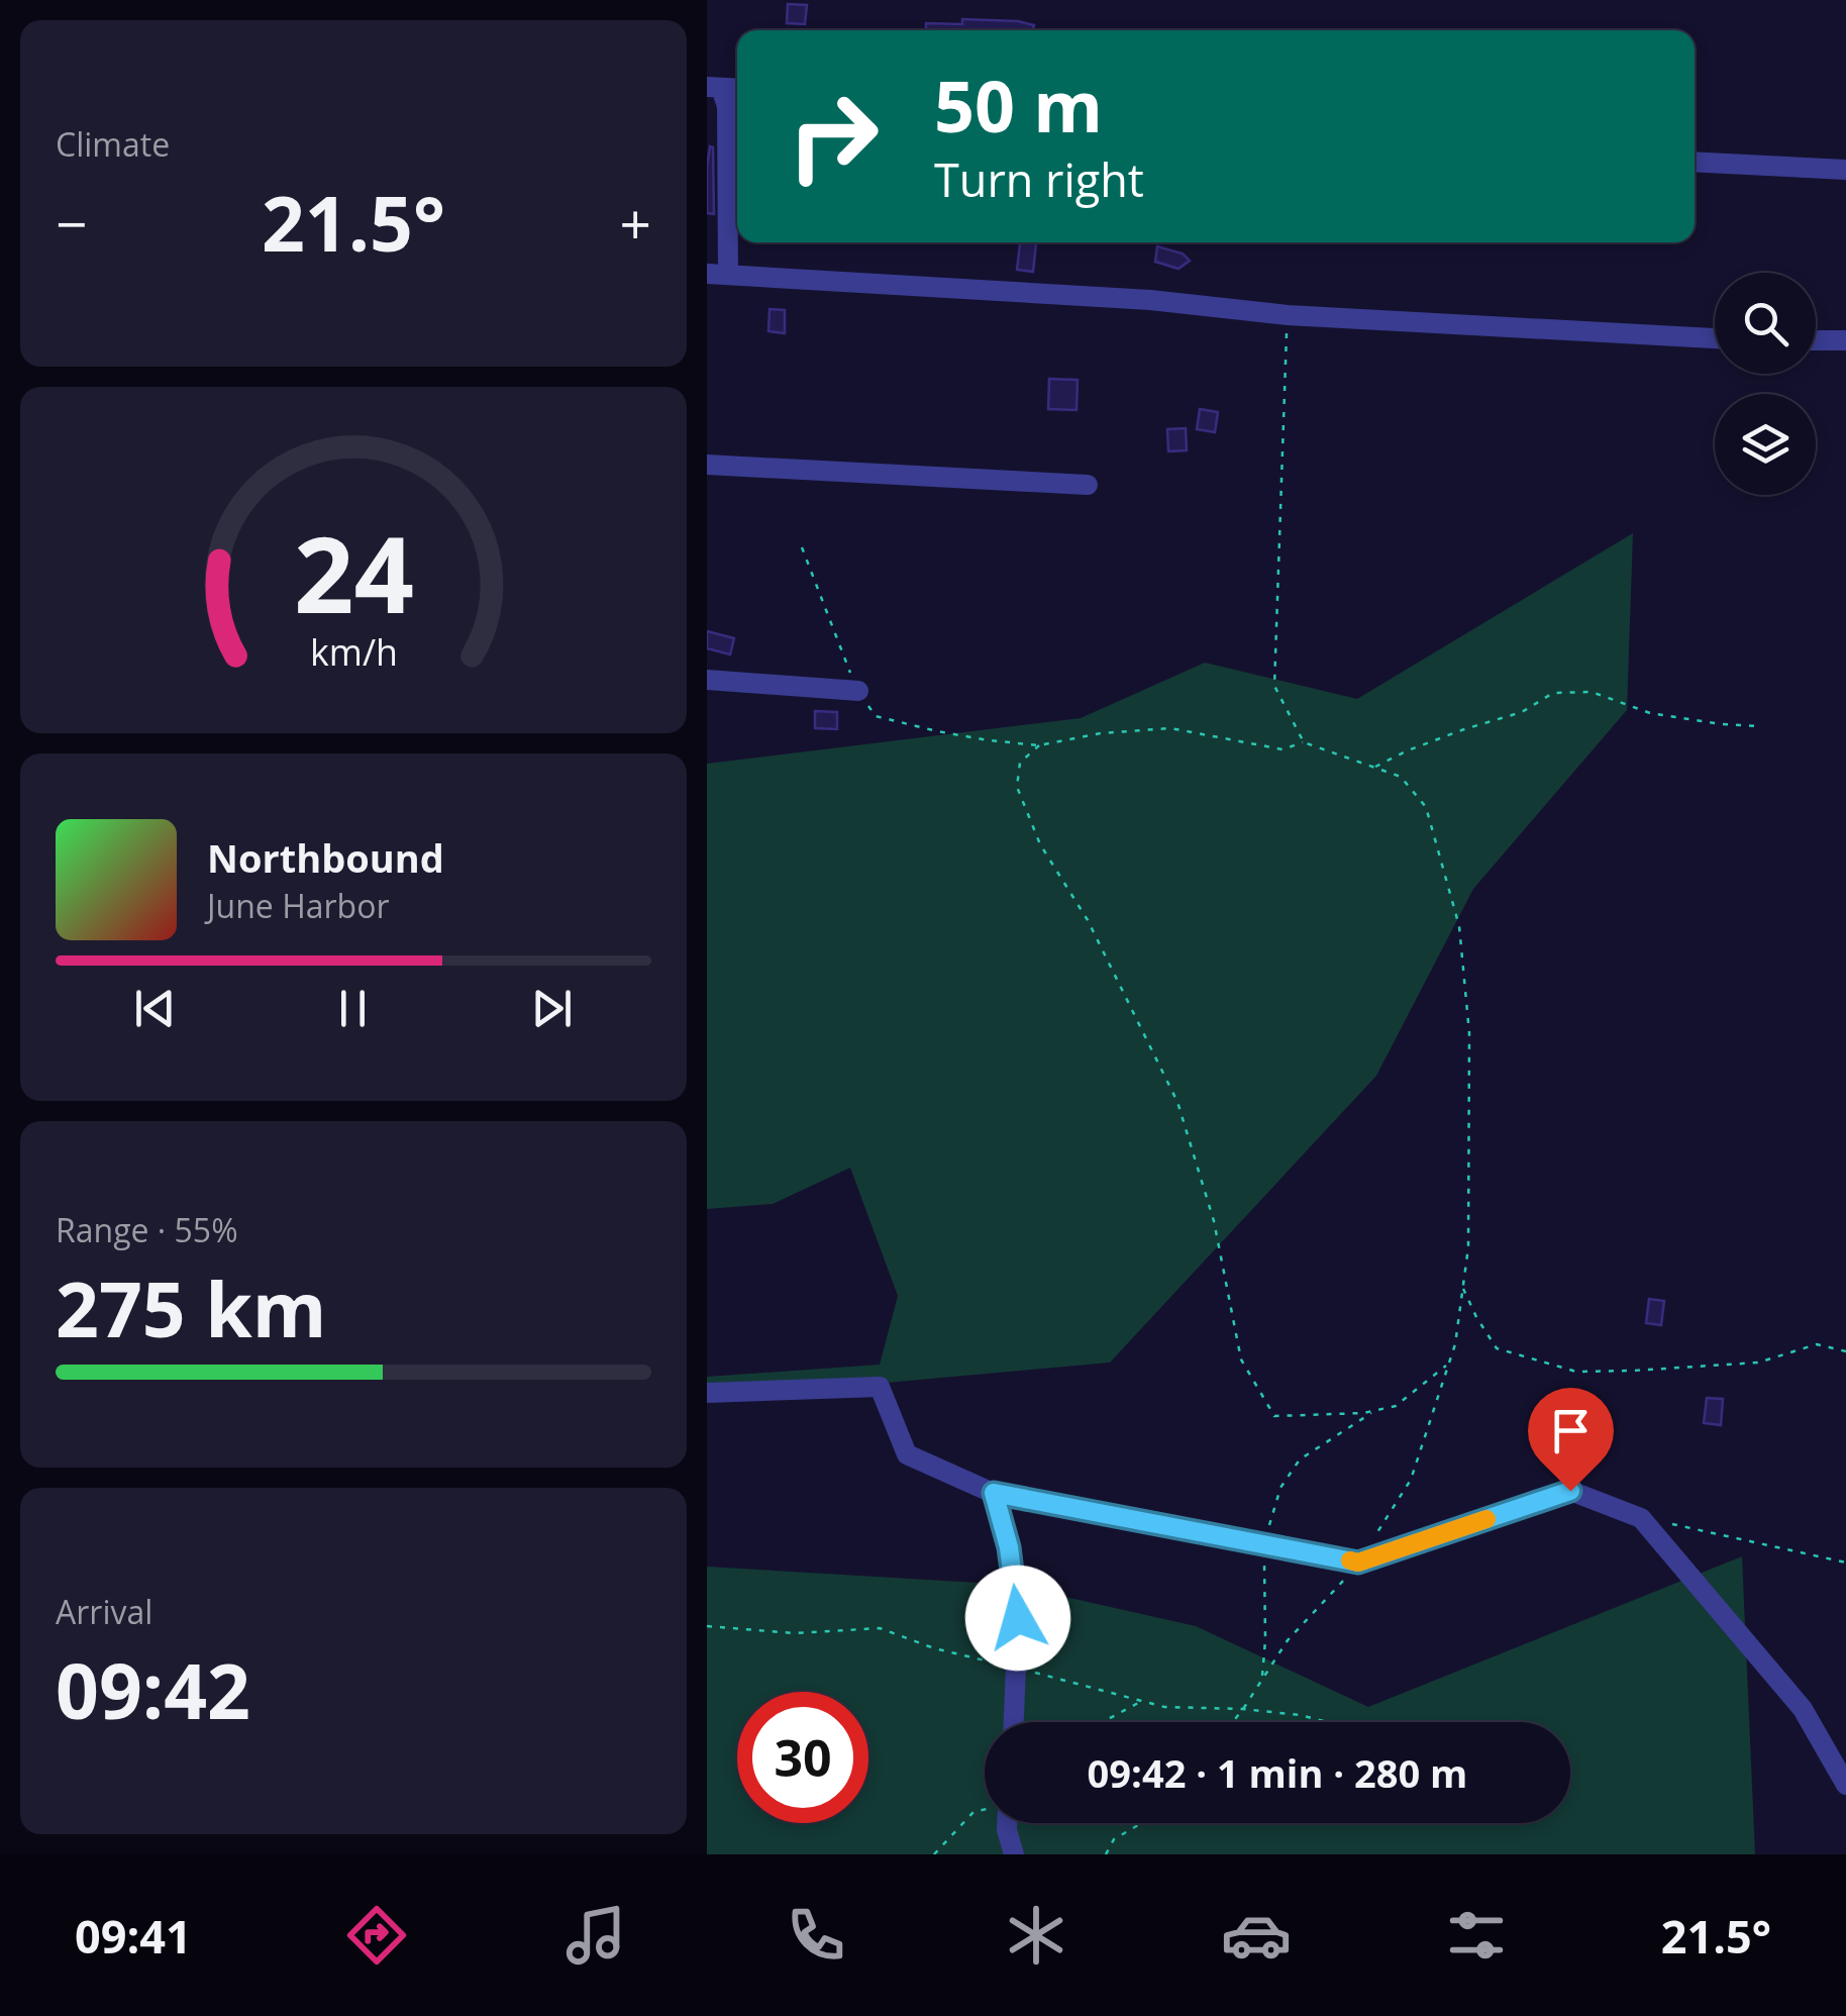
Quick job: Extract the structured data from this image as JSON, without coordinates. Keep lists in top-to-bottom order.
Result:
{
  "page": {
    "tile": [
      "Climate",
      ["Range · 55%", "275 km"],
      ["Arrival", "09:42"]
    ],
    "turn": ["50 m", "Turn right"],
    "heat": ["−", "21.5°", "+"],
    "song": ["Northbound", "June Harbor"],
    "limit": "30",
    "trip": "09:42 · 1 min · 280 m",
    "tabs": ["09:41", "21.5°"],
    "gauge": ["24", "km/h"]
  }
}
